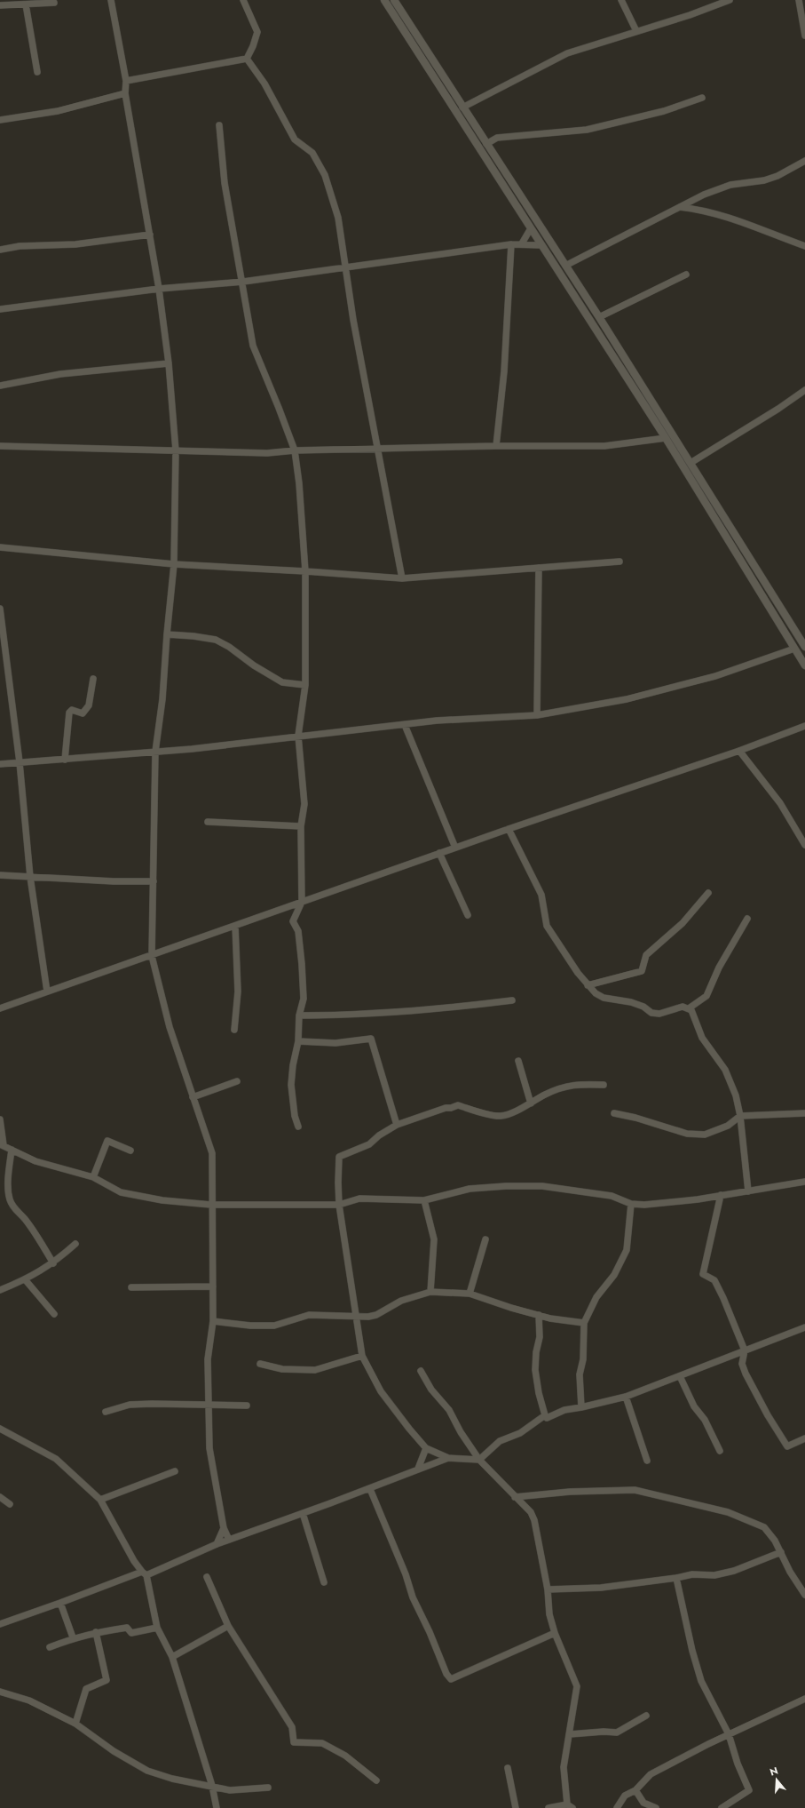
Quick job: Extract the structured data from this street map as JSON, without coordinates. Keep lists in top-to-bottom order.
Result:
{
  "north": "top"
}
